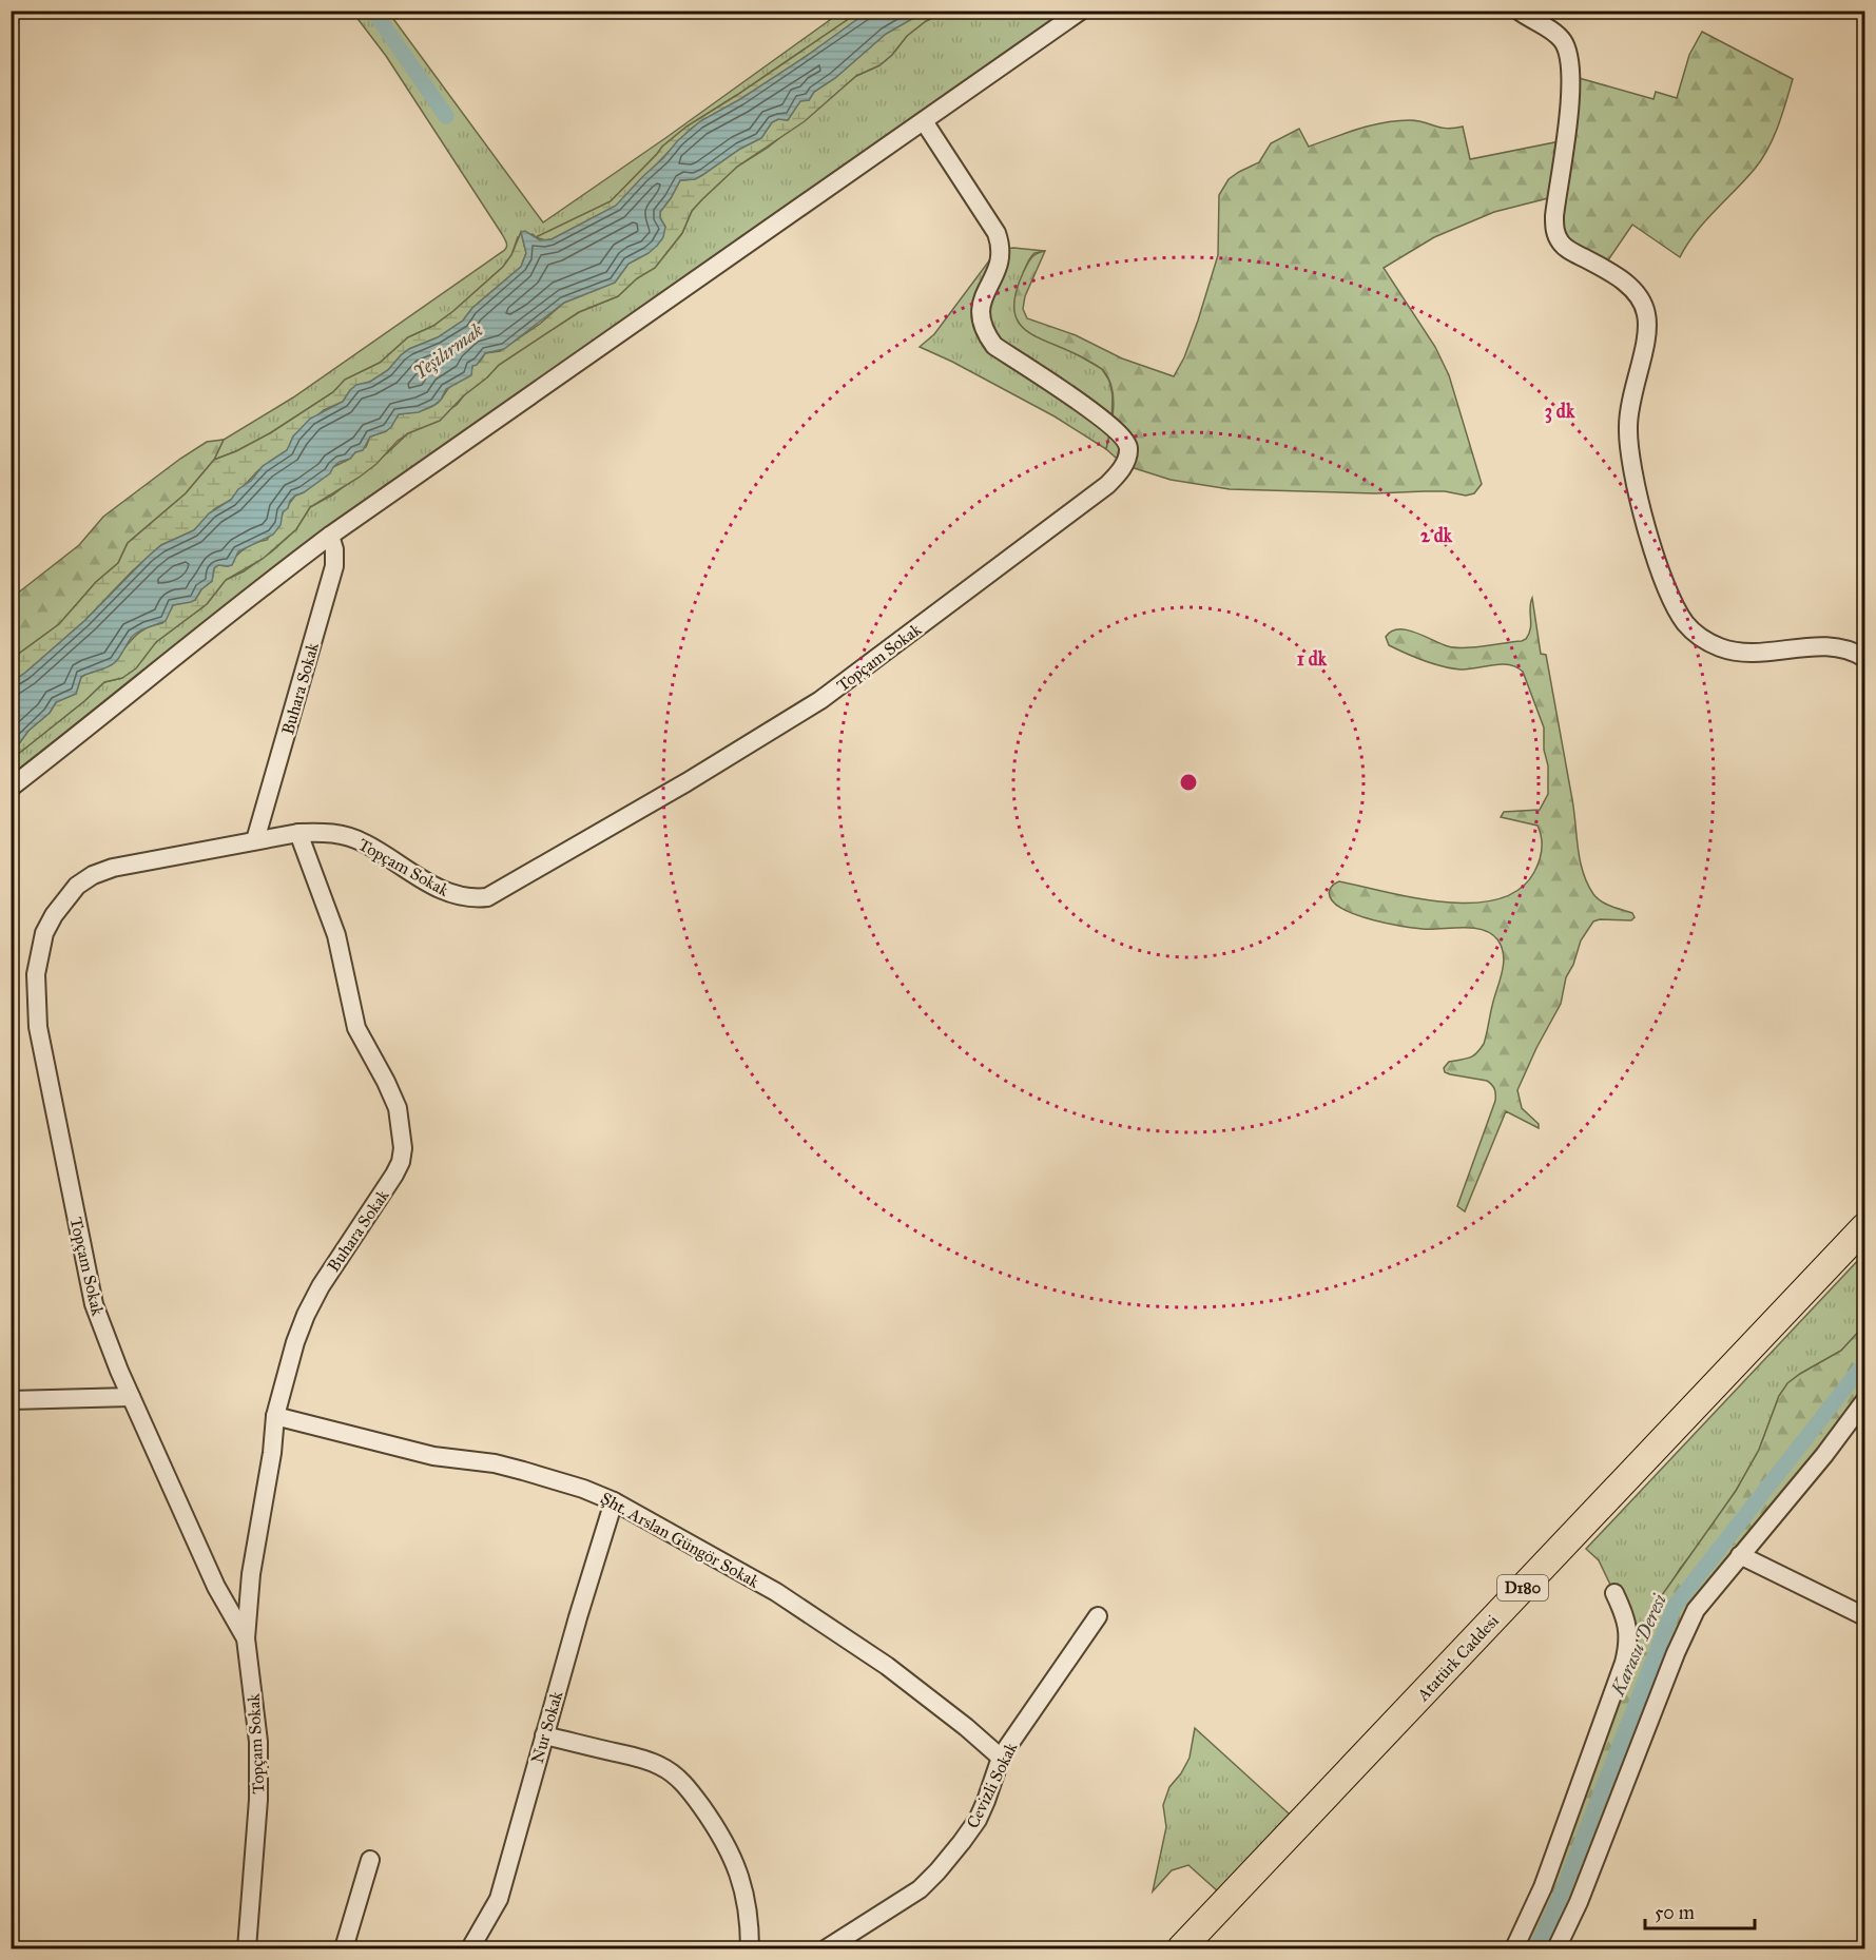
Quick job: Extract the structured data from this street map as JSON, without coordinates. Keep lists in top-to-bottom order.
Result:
{
  "streets": {
    "highway": ["D180", "Atatürk Caddesi"],
    "street": [
      "Topçam Sokak",
      "Buhara Sokak",
      "Şht. Arslan Güngör Sokak",
      "Nur Sokak",
      "Cevizli Sokak"
    ]
  },
  "crossings": [
    ["Topçam Sokak", "Buhara Sokak"],
    ["Buhara Sokak", "Şht. Arslan Güngör Sokak"],
    ["Şht. Arslan Güngör Sokak", "Nur Sokak"],
    ["Şht. Arslan Güngör Sokak", "Cevizli Sokak"]
  ],
  "water": ["Yeşilırmak", "Karasu Deresi"],
  "scale_bar": "50 m",
  "rings": ["3 dk", "2 dk", "1 dk"]
}
